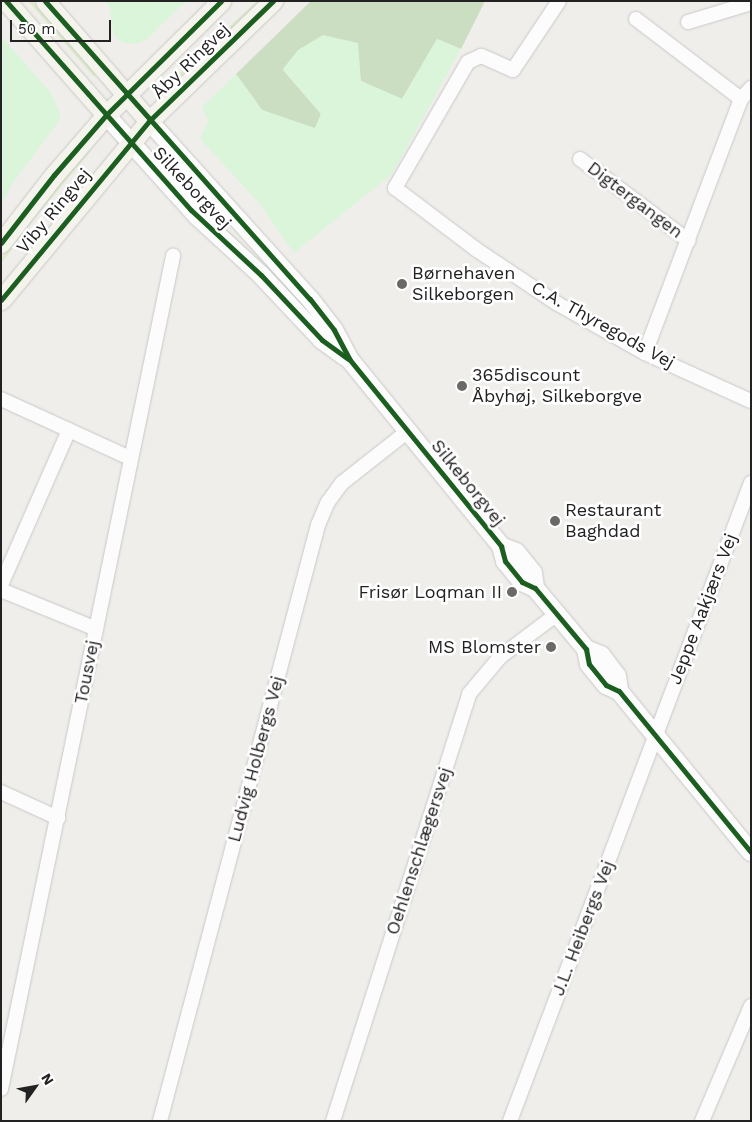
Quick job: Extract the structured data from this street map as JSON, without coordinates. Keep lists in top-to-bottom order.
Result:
{
  "streets": {
    "main road": ["Åby Ringvej", "Silkeborgvej", "Viby Ringvej"],
    "street": [
      "Digtergangen",
      "C.A. Thyregods Vej",
      "Jeppe Aakjærs Vej",
      "Tousvej",
      "Ludvig Holbergs Vej",
      "Oehlenschlægersvej",
      "J.L. Heibergs Vej"
    ]
  },
  "crossings": [
    ["Åby Ringvej", "Silkeborgvej"],
    ["Åby Ringvej", "Viby Ringvej"],
    ["Silkeborgvej", "Viby Ringvej"],
    ["Silkeborgvej", "Jeppe Aakjærs Vej"],
    ["Silkeborgvej", "Ludvig Holbergs Vej"],
    ["Silkeborgvej", "Oehlenschlægersvej"],
    ["Silkeborgvej", "J.L. Heibergs Vej"],
    ["Digtergangen", "C.A. Thyregods Vej"],
    ["Jeppe Aakjærs Vej", "J.L. Heibergs Vej"]
  ],
  "places": [
    "Børnehaven Silkeborgen",
    "365discount Åbyhøj, Silkeborgve",
    "Restaurant Baghdad",
    "Frisør Loqman II",
    "MS Blomster"
  ],
  "scale_bar": "50 m",
  "north": "top right"
}
